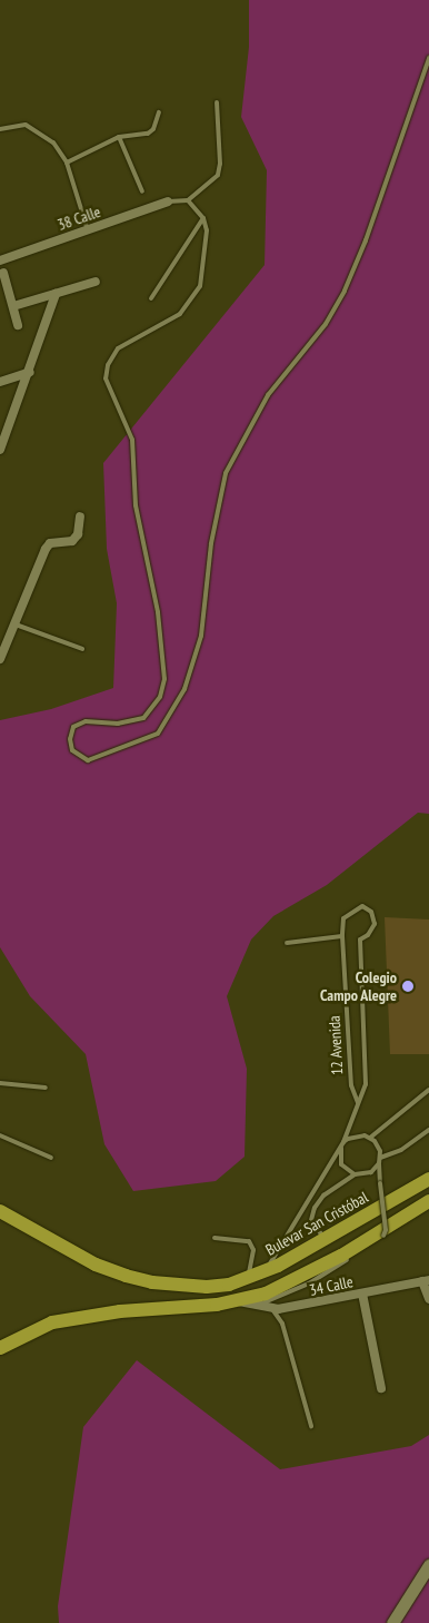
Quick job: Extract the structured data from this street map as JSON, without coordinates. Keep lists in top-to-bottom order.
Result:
{
  "streets": {
    "main road": ["Bulevar San Cristóbal"],
    "street": ["38 Calle", "34 Calle"],
    "lane": ["12 Avenida"]
  },
  "places": ["Colegio Campo Alegre"]
}
